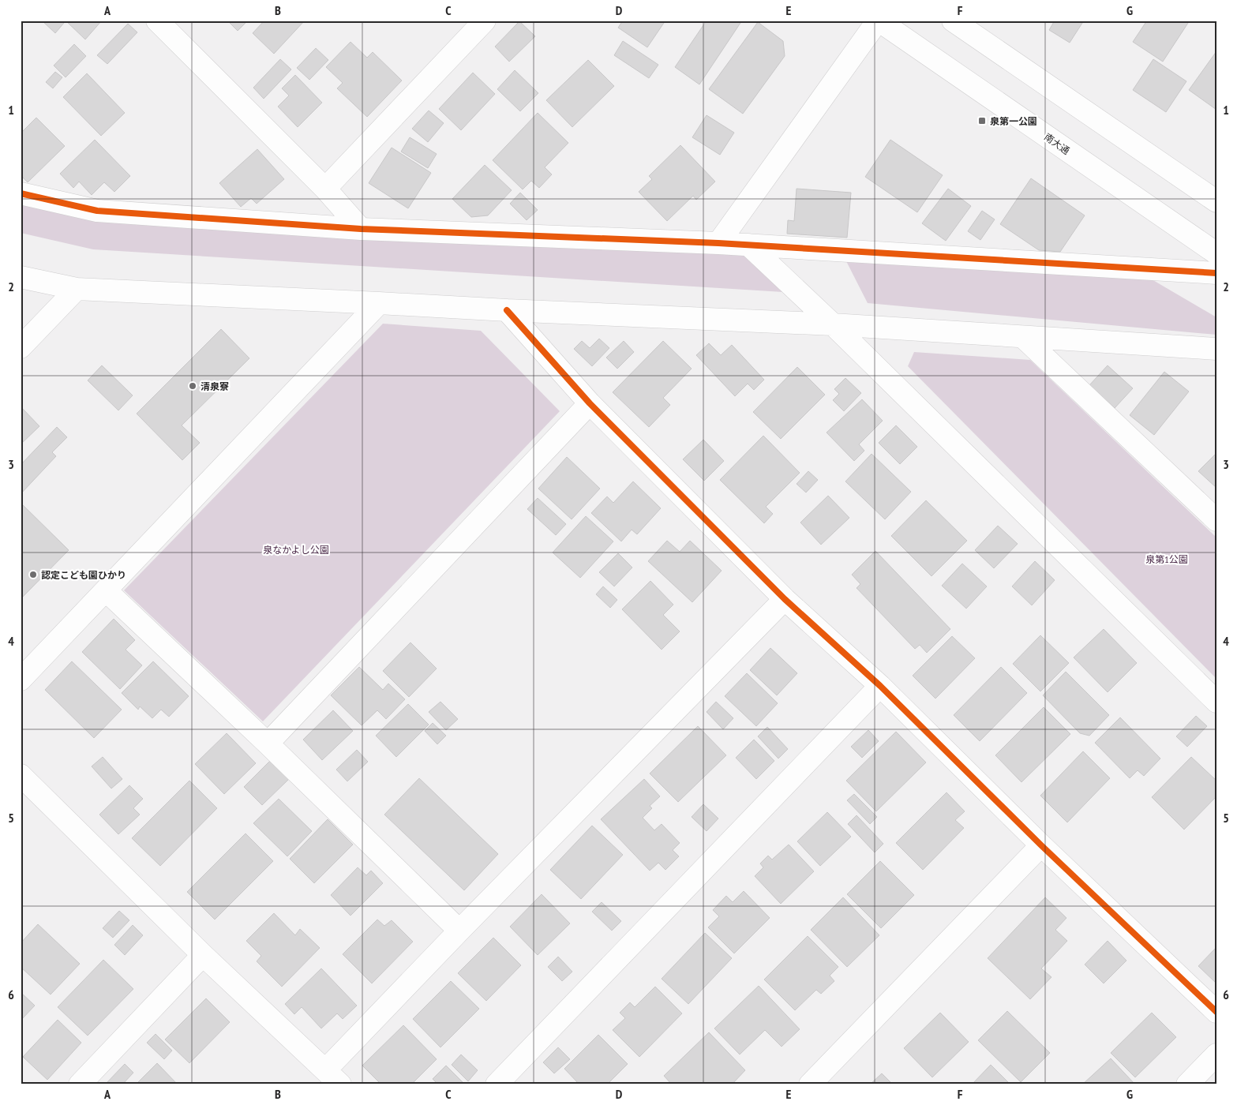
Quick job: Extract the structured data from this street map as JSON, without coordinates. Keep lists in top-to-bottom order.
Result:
{
  "streets": {
    "street": ["南大通"]
  },
  "parks": ["泉なかよし公園", "泉第1公園"],
  "places": {
    "transit": ["泉第一公園"],
    "other": ["清泉寮", "認定こども園ひかり"]
  },
  "grid": {
    "columns": [
      "A",
      "B",
      "C",
      "D",
      "E",
      "F",
      "G"
    ],
    "rows": [
      "1",
      "2",
      "3",
      "4",
      "5",
      "6"
    ]
  }
}
